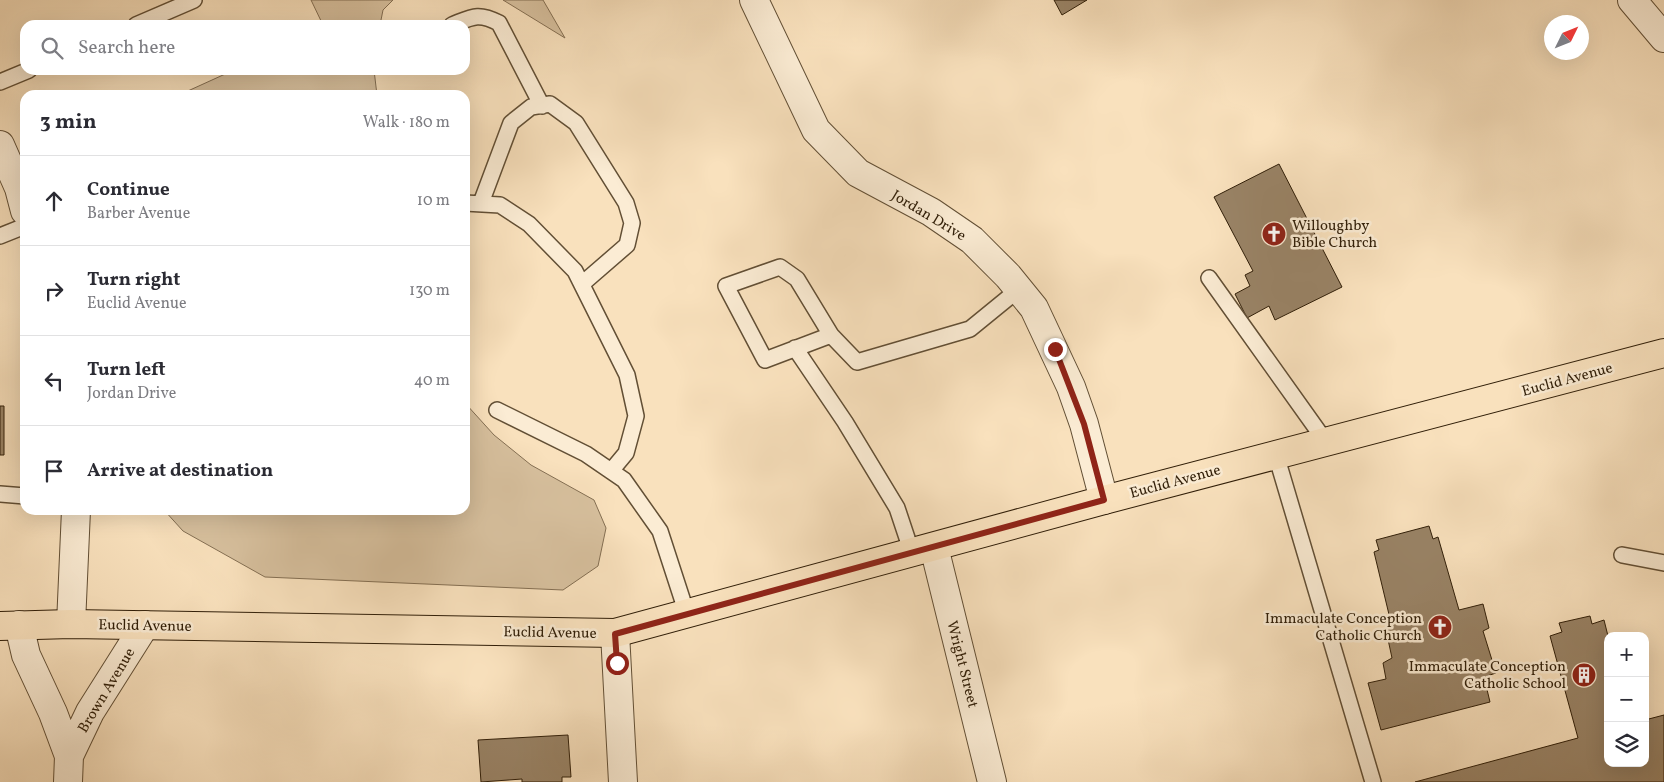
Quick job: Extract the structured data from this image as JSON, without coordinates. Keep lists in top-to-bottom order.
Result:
{
  "streets": {
    "main road": ["Euclid Avenue"],
    "street": ["Jordan Drive", "Wright Street", "Brown Avenue"]
  },
  "crossings": [
    ["Jordan Drive", "Euclid Avenue"],
    ["Euclid Avenue", "Wright Street"],
    ["Euclid Avenue", "Brown Avenue"]
  ],
  "places": {
    "church": ["Willoughby Bible Church", "Immaculate Conception Catholic Church"],
    "building": ["Immaculate Conception Catholic School"]
  },
  "north": "top right",
  "page": {
    "search": "Search here",
    "heading": ["3 min", "Walk · 180 m"],
    "list": [
      ["Continue", "Barber Avenue", "10 m"],
      ["Turn right", "Euclid Avenue", "130 m"],
      ["Turn left", "Jordan Drive", "40 m"],
      "Arrive at destination"
    ],
    "map_buttons": ["+", "−"]
  }
}
